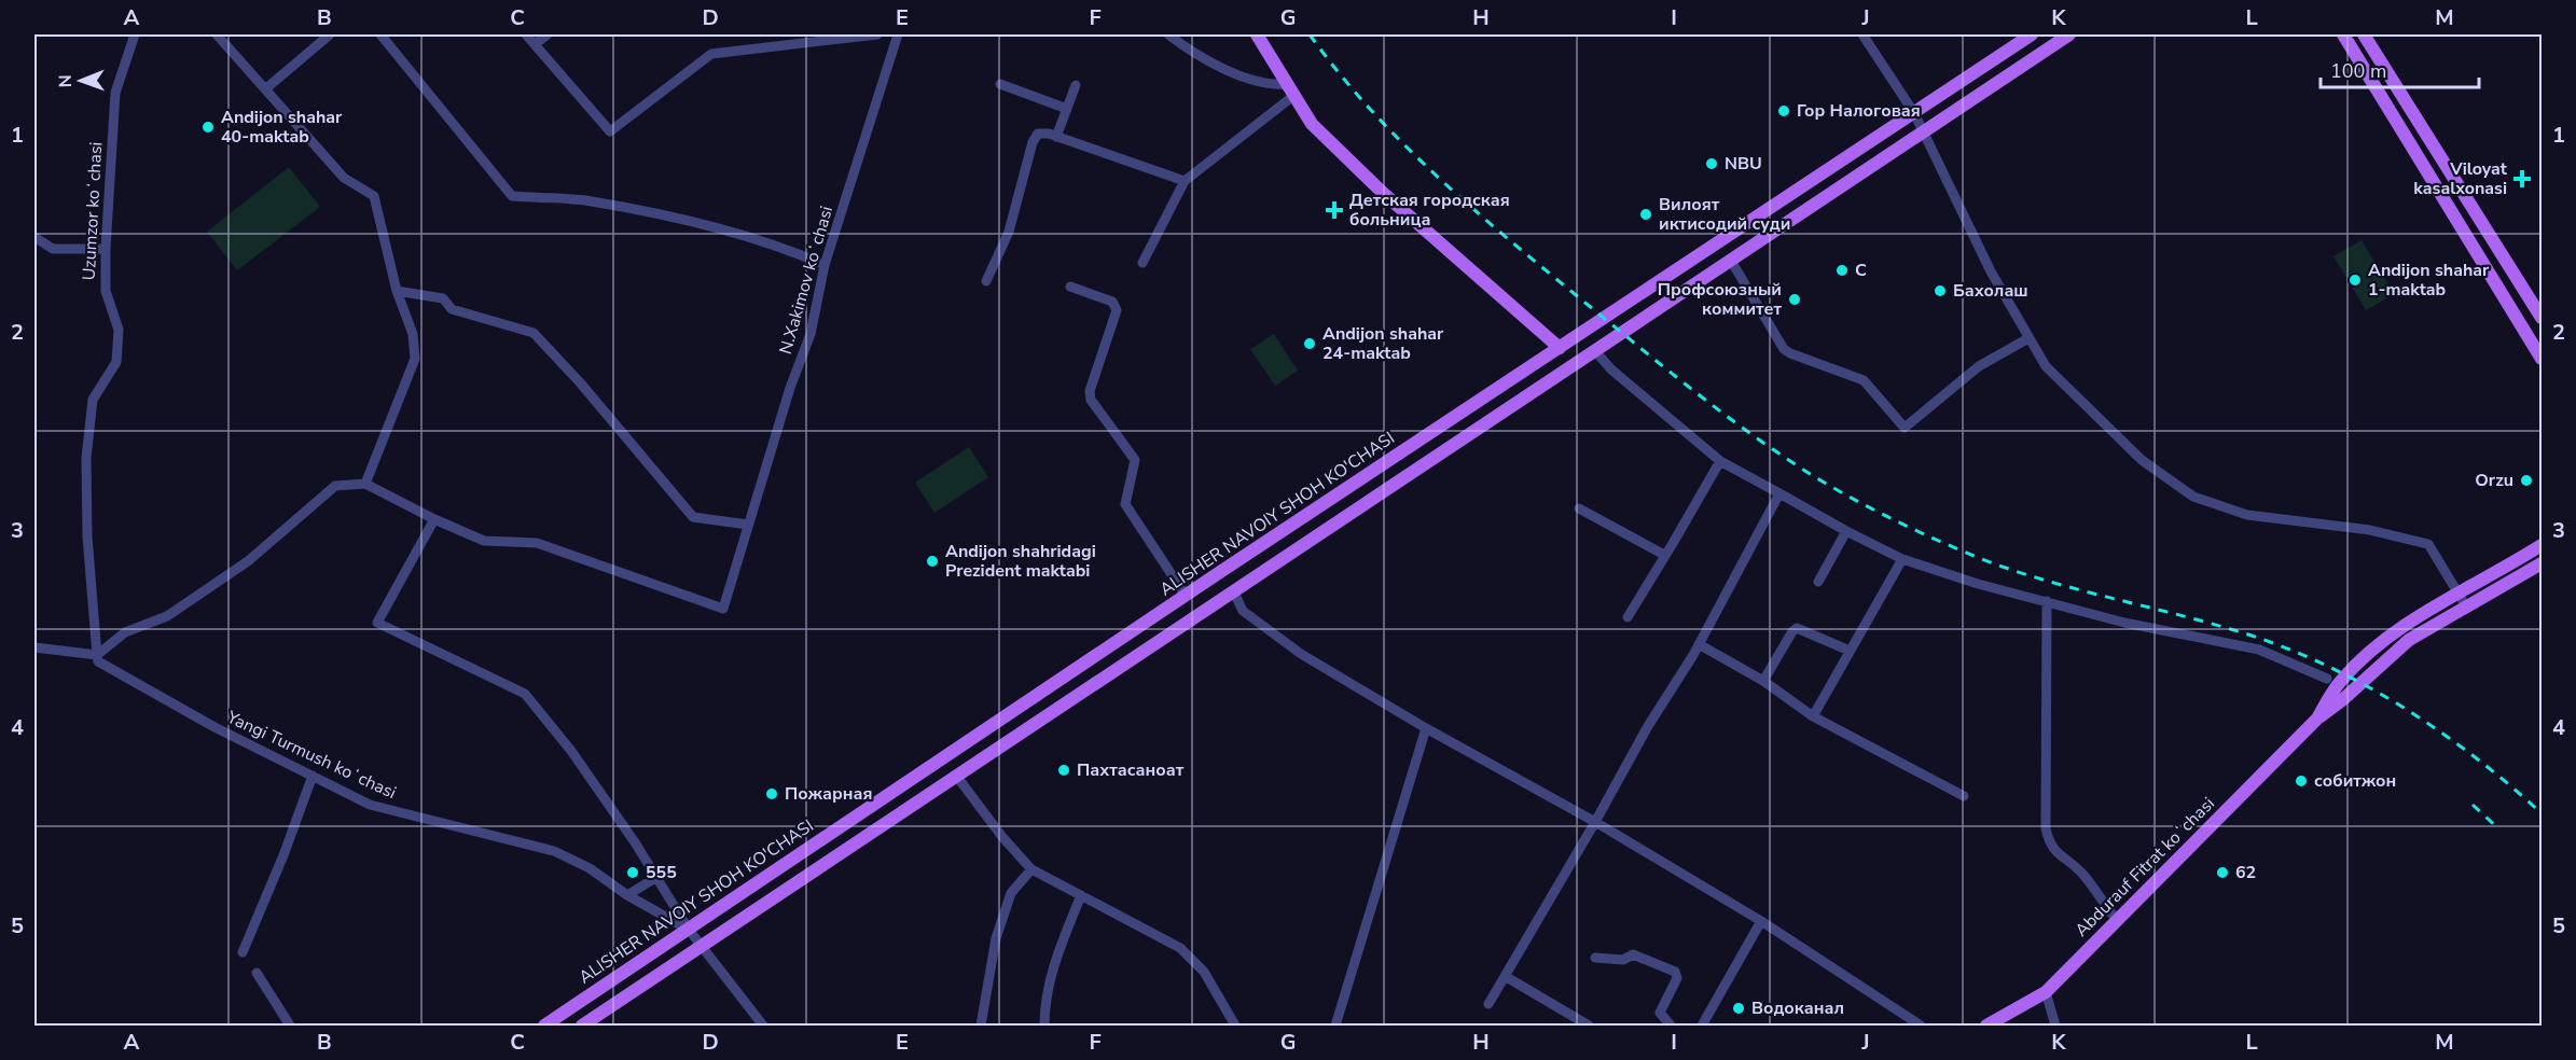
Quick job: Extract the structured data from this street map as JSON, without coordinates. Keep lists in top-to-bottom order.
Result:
{
  "streets": {
    "main road": ["ALISHER NAVOIY SHOH KO'CHASI", "Abdurauf Fitrat koʻchasi"],
    "street": ["Uzumzor koʻchasi", "N.Xakimov koʻchasi", "Yangi Turmush koʻchasi"]
  },
  "crossings": [
    ["Uzumzor koʻchasi", "Yangi Turmush koʻchasi"],
    ["ALISHER NAVOIY SHOH KO'CHASI", "Yangi Turmush koʻchasi"]
  ],
  "places": {
    "other": [
      "Гор Налоговая",
      "Andijon shahar 40-maktab",
      "NBU",
      "Вилоят иктисодий суди",
      "С",
      "Andijon shahar 1-maktab",
      "Бахолаш",
      "Профсоюзный коммитет",
      "Andijon shahar 24-maktab",
      "Orzu",
      "Andijon shahridagi Prezident maktabi",
      "Пахтасаноат",
      "собитжон",
      "Пожарная",
      "555",
      "62",
      "Водоканал"
    ],
    "health": ["Viloyat kasalxonasi", "Детская городская больница"]
  },
  "scale_bar": "100 m",
  "north": "left",
  "grid": {
    "columns": [
      "A",
      "B",
      "C",
      "D",
      "E",
      "F",
      "G",
      "H",
      "I",
      "J",
      "K",
      "L",
      "M"
    ],
    "rows": [
      "1",
      "2",
      "3",
      "4",
      "5"
    ]
  }
}
